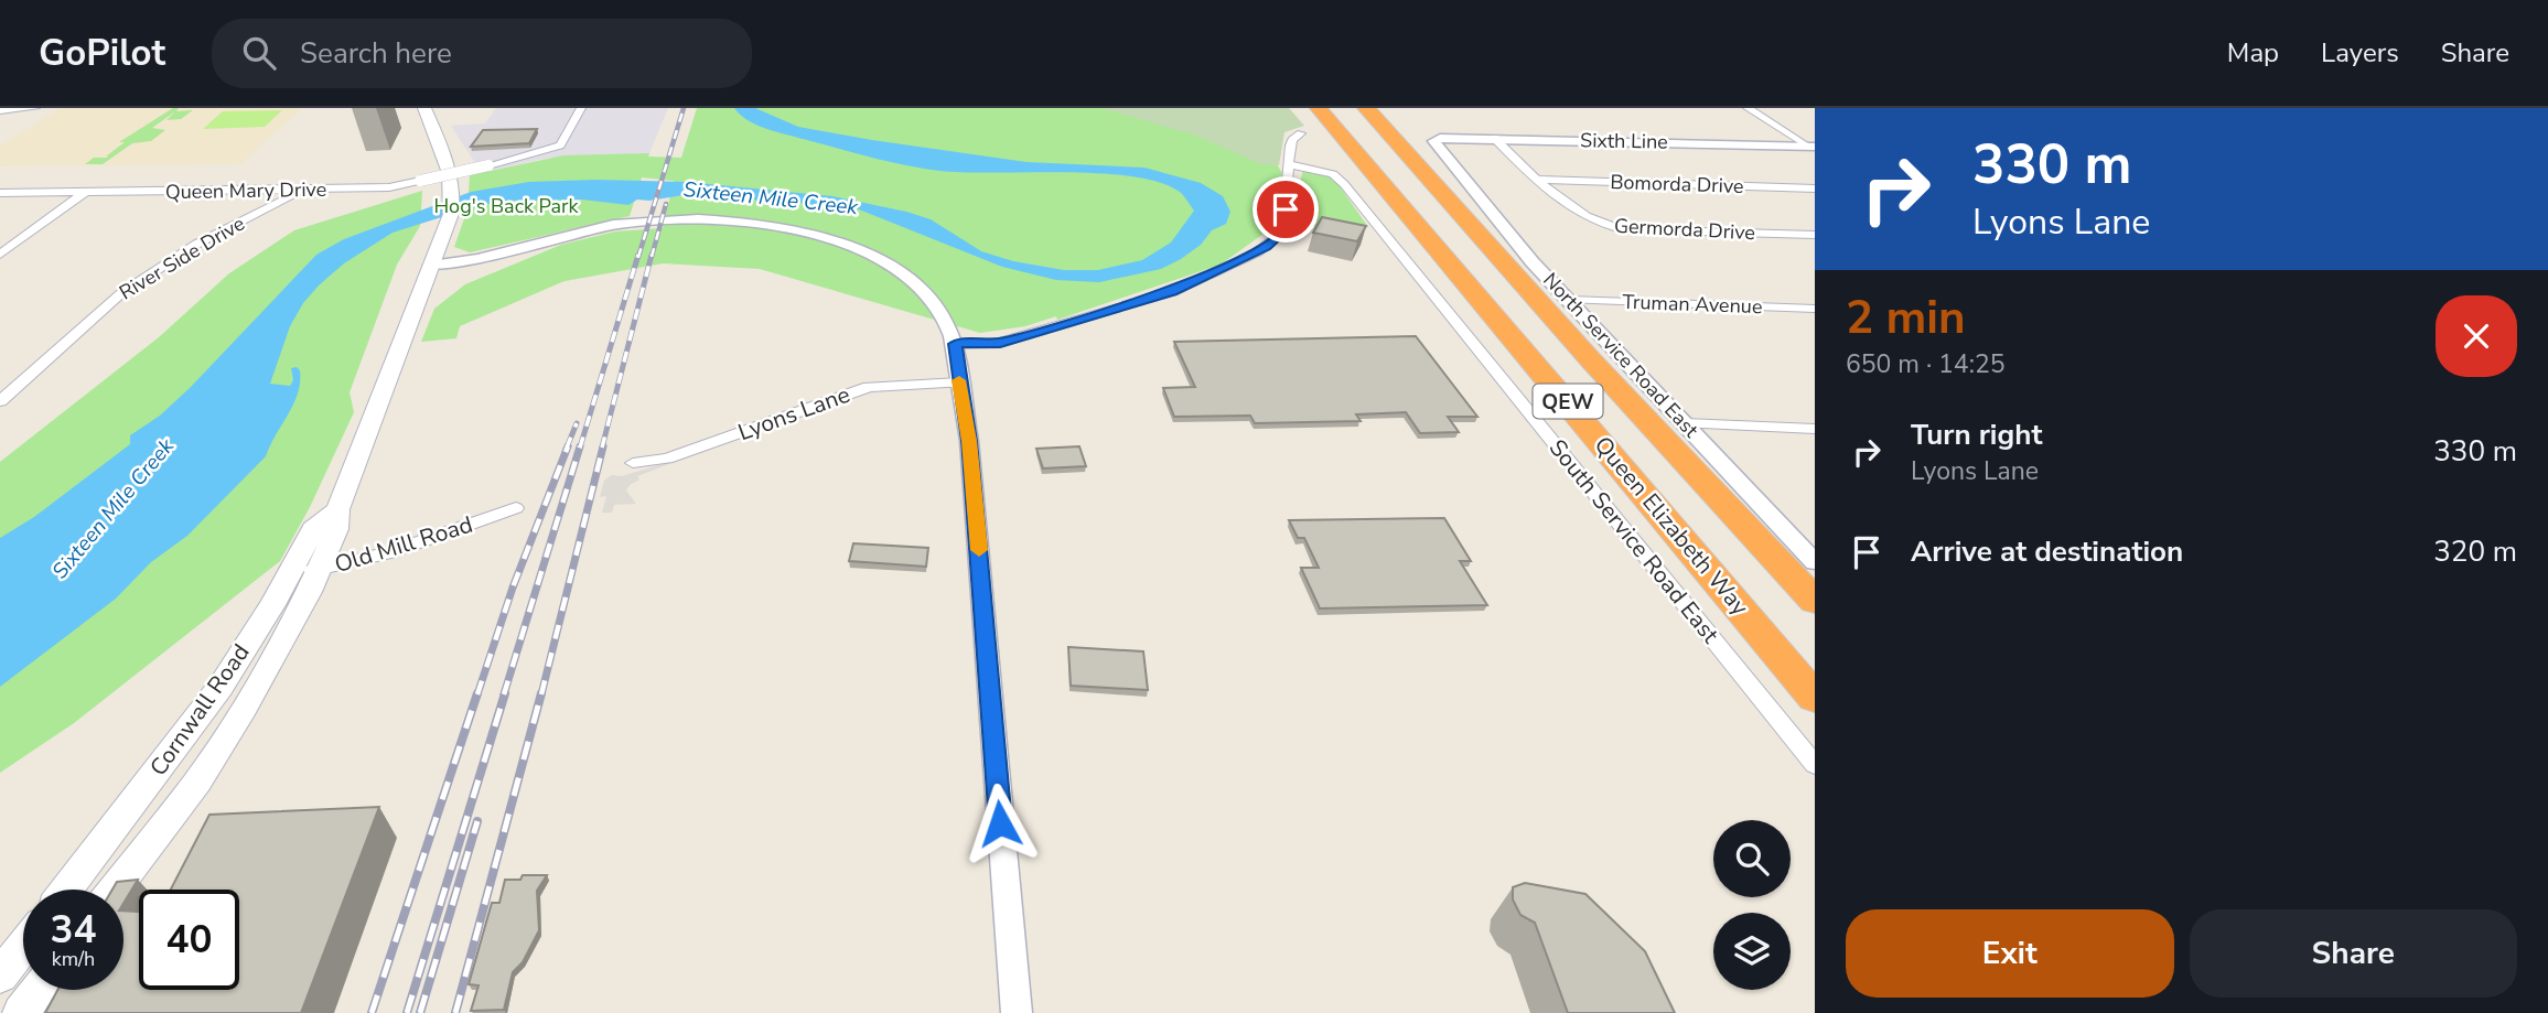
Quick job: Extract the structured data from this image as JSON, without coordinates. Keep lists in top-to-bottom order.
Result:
{
  "streets": {
    "highway": ["QEW", "Queen Elizabeth Way"],
    "main road": ["Cornwall Road"],
    "street": [
      "Sixth Line",
      "Bomorda Drive",
      "Queen Mary Drive",
      "Germorda Drive",
      "River Side Drive",
      "Truman Avenue",
      "North Service Road East",
      "Lyons Lane",
      "South Service Road East",
      "Old Mill Road"
    ]
  },
  "crossings": [
    ["Sixth Line", "Germorda Drive"],
    ["Sixth Line", "North Service Road East"],
    ["Bomorda Drive", "Germorda Drive"],
    ["Queen Mary Drive", "River Side Drive"],
    ["Truman Avenue", "North Service Road East"],
    ["Old Mill Road", "Cornwall Road"]
  ],
  "water": ["Sixteen Mile Creek"],
  "parks": ["Hog's Back Park"],
  "page": {
    "header": "GoPilot",
    "search": "Search here",
    "nav": ["Map", "Layers", "Share"],
    "turn": ["330 m", "Lyons Lane"],
    "heading": ["2 min", "650 m · 14:25"],
    "list": [
      {
        "name": "Turn right",
        "note": "Lyons Lane",
        "value": "330 m"
      },
      {
        "name": "Arrive at destination",
        "value": "320 m"
      }
    ],
    "speed": "34 km/h",
    "limit": "40",
    "buttons": ["Exit", "Share"]
  }
}
